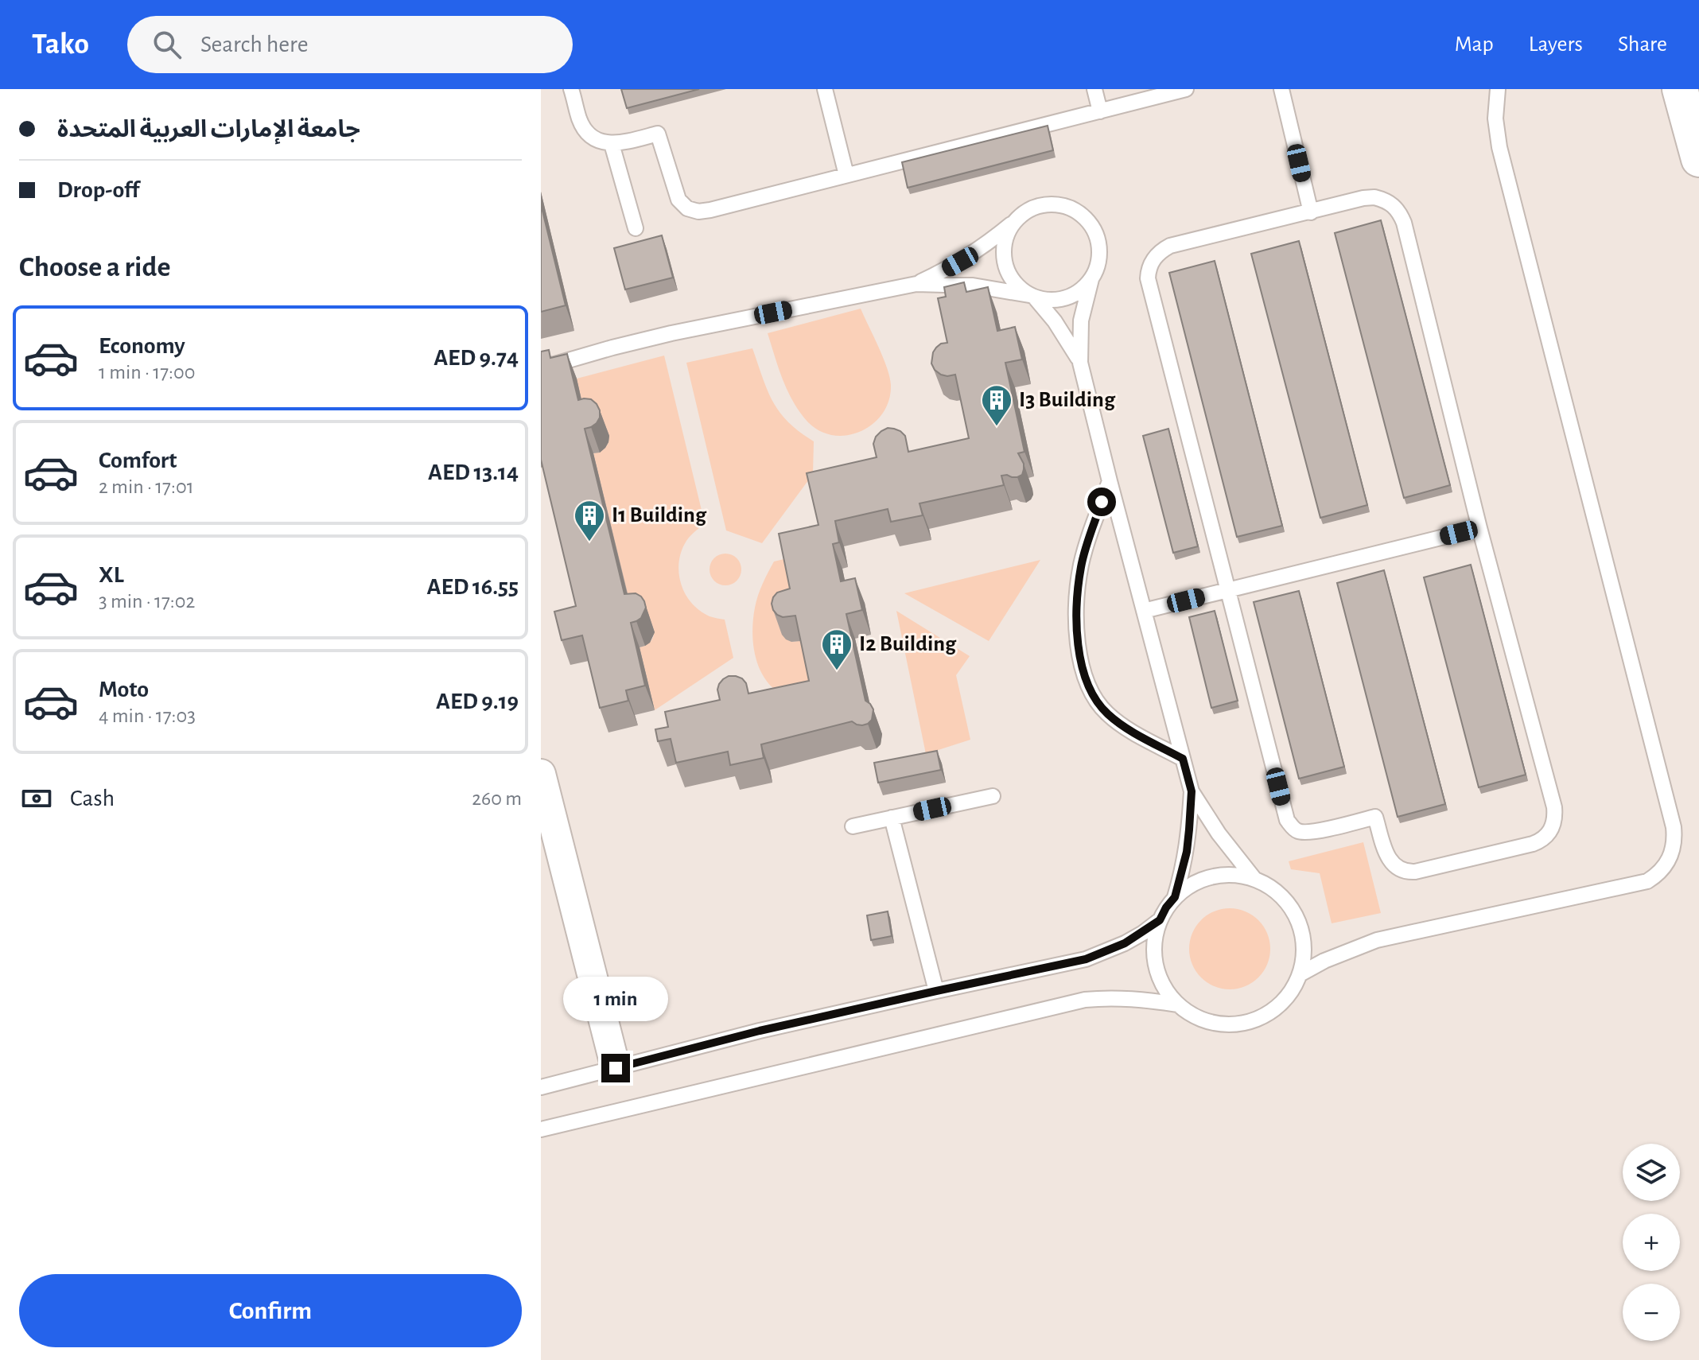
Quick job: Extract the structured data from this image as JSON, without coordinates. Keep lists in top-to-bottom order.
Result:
{
  "places": {
    "building": ["I3 Building", "I1 Building", "I2 Building"]
  },
  "page": {
    "header": "Tako",
    "search": "Search here",
    "nav": ["Map", "Layers", "Share"],
    "banner": ["جامعة الإمارات العربية المتحدة", "Drop-off"],
    "heading": "Choose a ride",
    "list": [
      {
        "name": "Economy",
        "note": "1 min · 17:00",
        "value": "AED 9.74"
      },
      {
        "name": "Comfort",
        "note": "2 min · 17:01",
        "value": "AED 13.14"
      },
      {
        "name": "XL",
        "note": "3 min · 17:02",
        "value": "AED 16.55"
      },
      {
        "name": "Moto",
        "note": "4 min · 17:03",
        "value": "AED 9.19"
      }
    ],
    "pay": ["Cash", "260 m"],
    "bubble": "1 min",
    "map_buttons": ["+", "−"],
    "buttons": "Confirm"
  }
}
